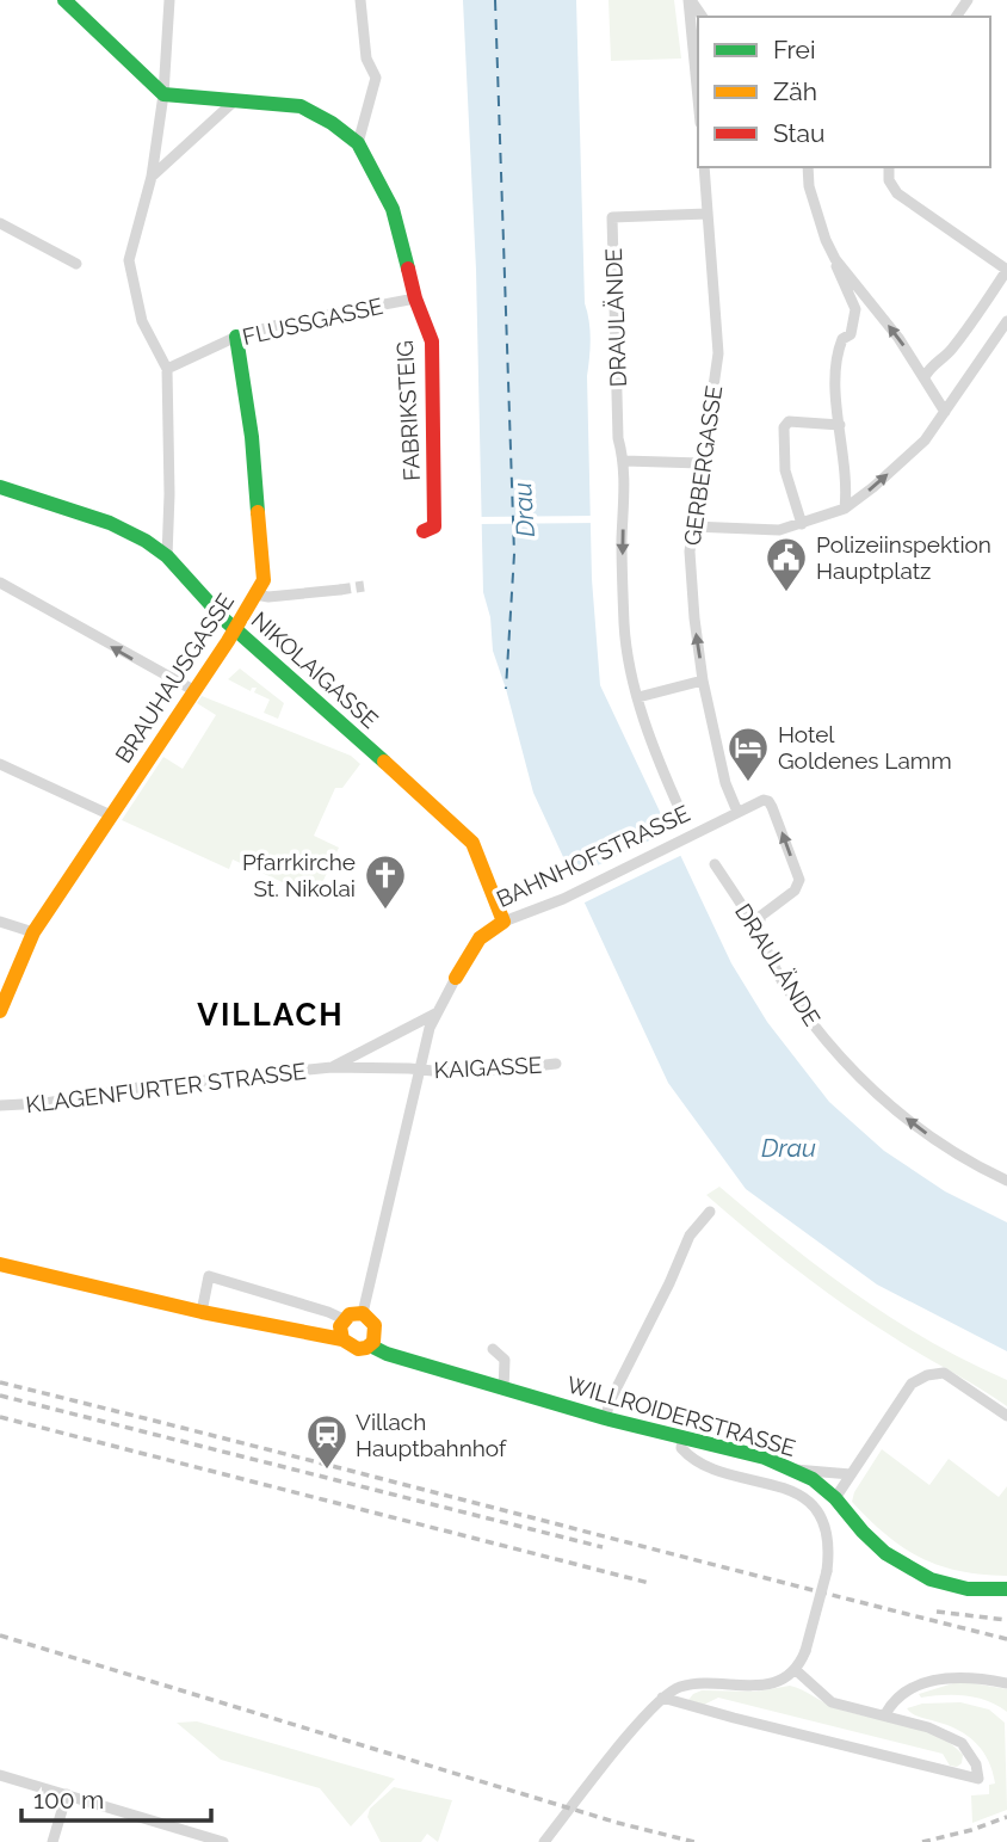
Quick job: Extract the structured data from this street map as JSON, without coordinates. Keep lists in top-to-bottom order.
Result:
{
  "streets": {
    "street": [
      "DRAULÄNDE",
      "FLUSSGASSE",
      "FABRIKSTEIG",
      "GERBERGASSE",
      "NIKOLAIGASSE",
      "BRAUHAUSGASSE",
      "BAHNHOFSTRASSE",
      "KAIGASSE",
      "KLAGENFURTER STRASSE",
      "WILLROIDERSTRASSE"
    ]
  },
  "crossings": [
    ["DRAULÄNDE", "GERBERGASSE"],
    ["DRAULÄNDE", "BAHNHOFSTRASSE"],
    ["FLUSSGASSE", "FABRIKSTEIG"],
    ["FLUSSGASSE", "BRAUHAUSGASSE"],
    ["GERBERGASSE", "BAHNHOFSTRASSE"],
    ["NIKOLAIGASSE", "BRAUHAUSGASSE"],
    ["NIKOLAIGASSE", "BAHNHOFSTRASSE"],
    ["BAHNHOFSTRASSE", "KAIGASSE"],
    ["BAHNHOFSTRASSE", "KLAGENFURTER STRASSE"],
    ["BAHNHOFSTRASSE", "WILLROIDERSTRASSE"],
    ["KAIGASSE", "KLAGENFURTER STRASSE"]
  ],
  "districts": ["VILLACH"],
  "water": ["Drau"],
  "places": {
    "public building": ["Polizeiinspektion Hauptplatz"],
    "hotel": ["Hotel Goldenes Lamm"],
    "church": ["Pfarrkirche St. Nikolai"],
    "station": ["Villach Hauptbahnhof"]
  },
  "legend": ["Frei", "Zäh", "Stau"],
  "scale_bar": "100 m"
}
